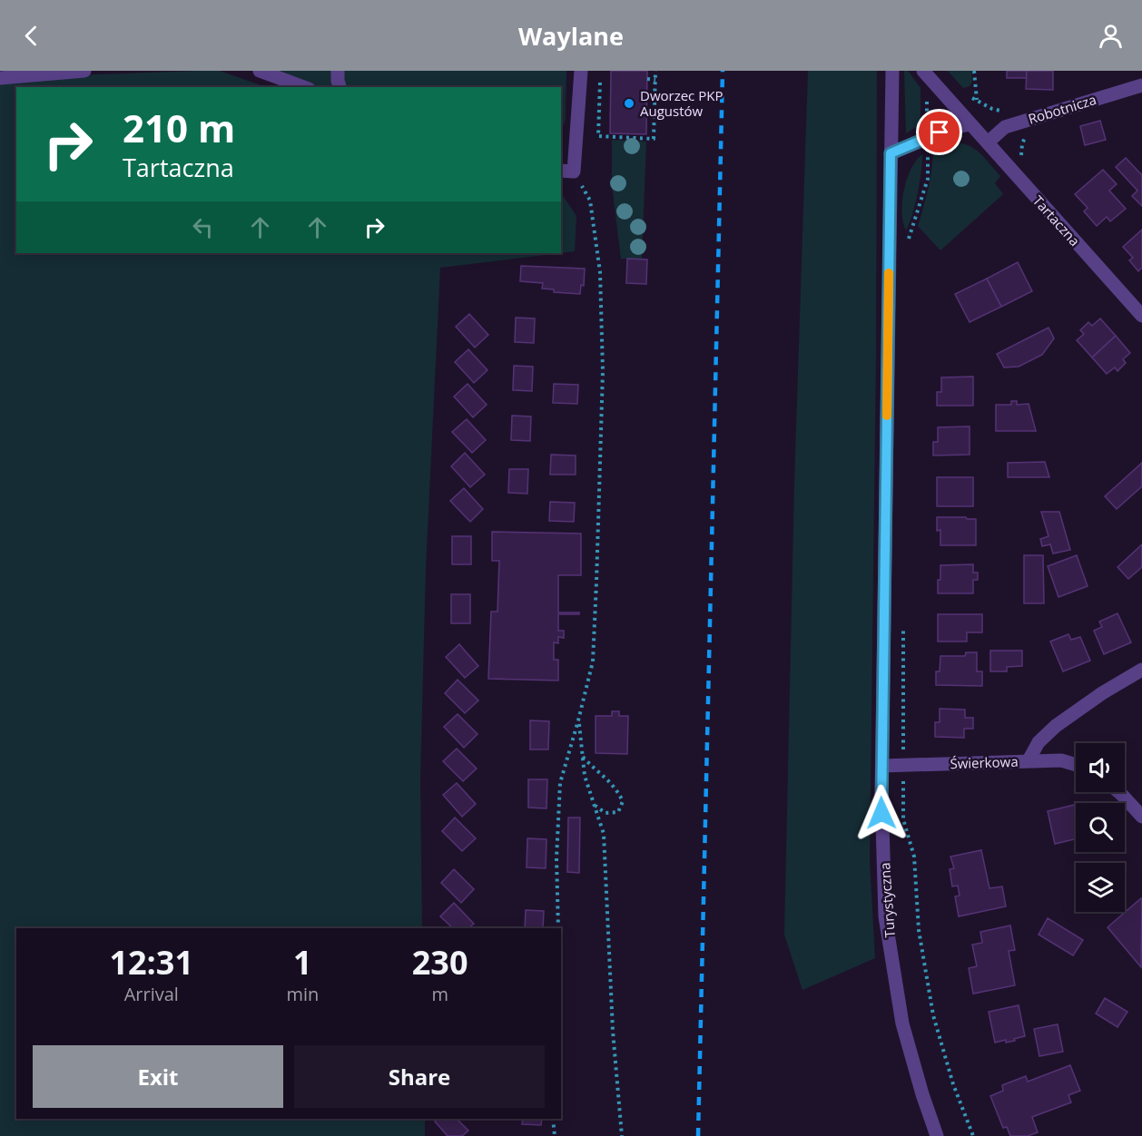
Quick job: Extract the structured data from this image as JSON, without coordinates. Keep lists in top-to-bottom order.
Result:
{
  "streets": {
    "street": [
      "Robotnicza",
      "Tartaczna",
      "Świerkowa",
      "Turystyczna"
    ]
  },
  "crossings": [
    ["Robotnicza", "Tartaczna"],
    ["Świerkowa", "Turystyczna"]
  ],
  "places": ["Dworzec PKP Augustów"],
  "page": {
    "header": "Waylane",
    "turn": ["210 m", "Tartaczna"],
    "eta": [
      "12:31",
      "Arrival",
      "1",
      "min",
      "230",
      "m"
    ],
    "buttons": ["Exit", "Share"]
  }
}
